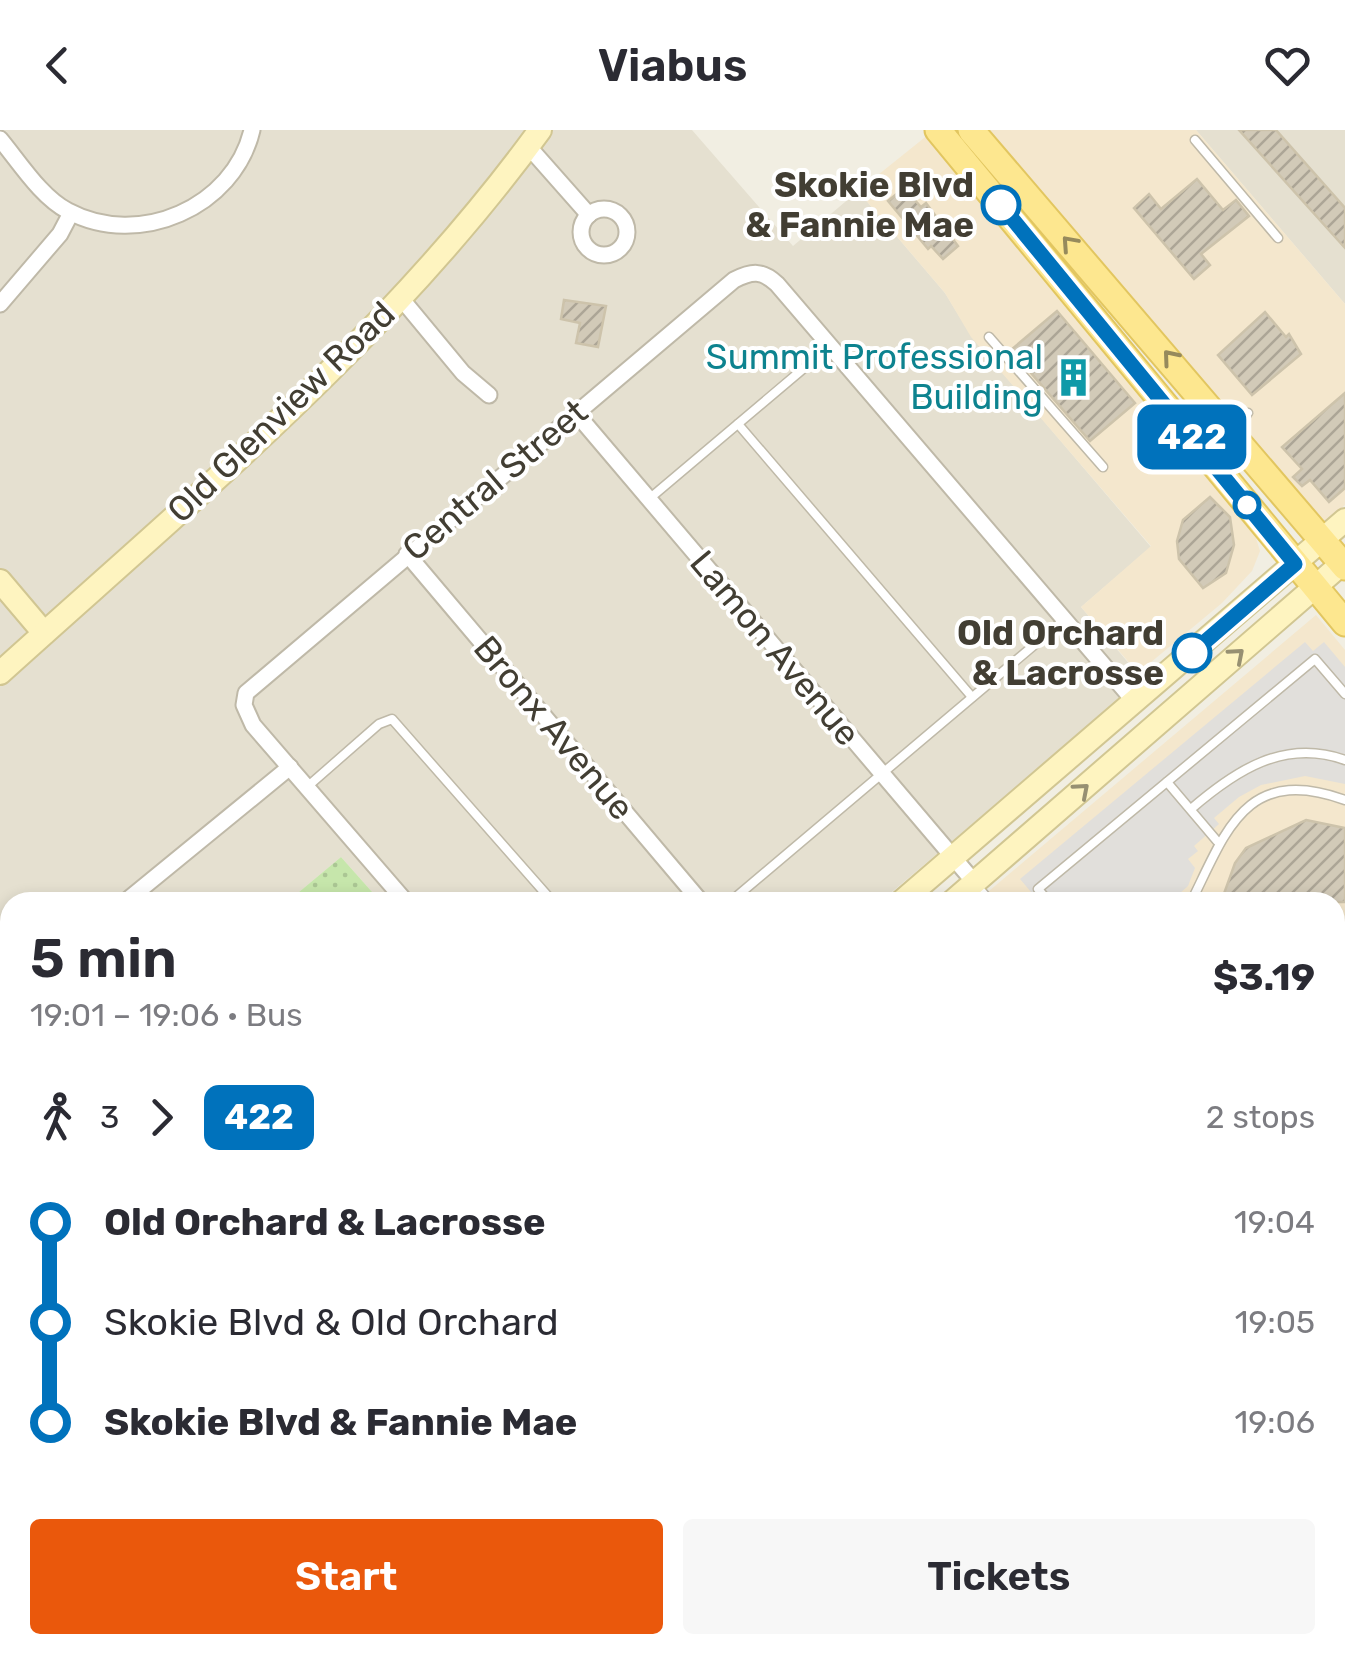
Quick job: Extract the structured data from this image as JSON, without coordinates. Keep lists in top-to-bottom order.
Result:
{
  "streets": {
    "main road": ["Old Glenview Road"],
    "street": ["Central Street", "Lamon Avenue", "Bronx Avenue"]
  },
  "crossings": [
    ["Central Street", "Lamon Avenue"],
    ["Central Street", "Bronx Avenue"]
  ],
  "places": {
    "other": ["Skokie Blvd & Fannie Mae", "Old Orchard & Lacrosse"],
    "building": ["Summit Professional Building"]
  },
  "lines": ["bus line 422"],
  "page": {
    "header": "Viabus",
    "on_map": "422",
    "heading": ["5 min", "19:01 – 19:06 · Bus", "$3.19"],
    "legs": ["3", "422", "2 stops"],
    "list": [
      {
        "name": "Old Orchard & Lacrosse",
        "value": "19:04"
      },
      {
        "name": "Skokie Blvd & Old Orchard",
        "value": "19:05"
      },
      {
        "name": "Skokie Blvd & Fannie Mae",
        "value": "19:06"
      }
    ],
    "buttons": ["Start", "Tickets"]
  }
}
